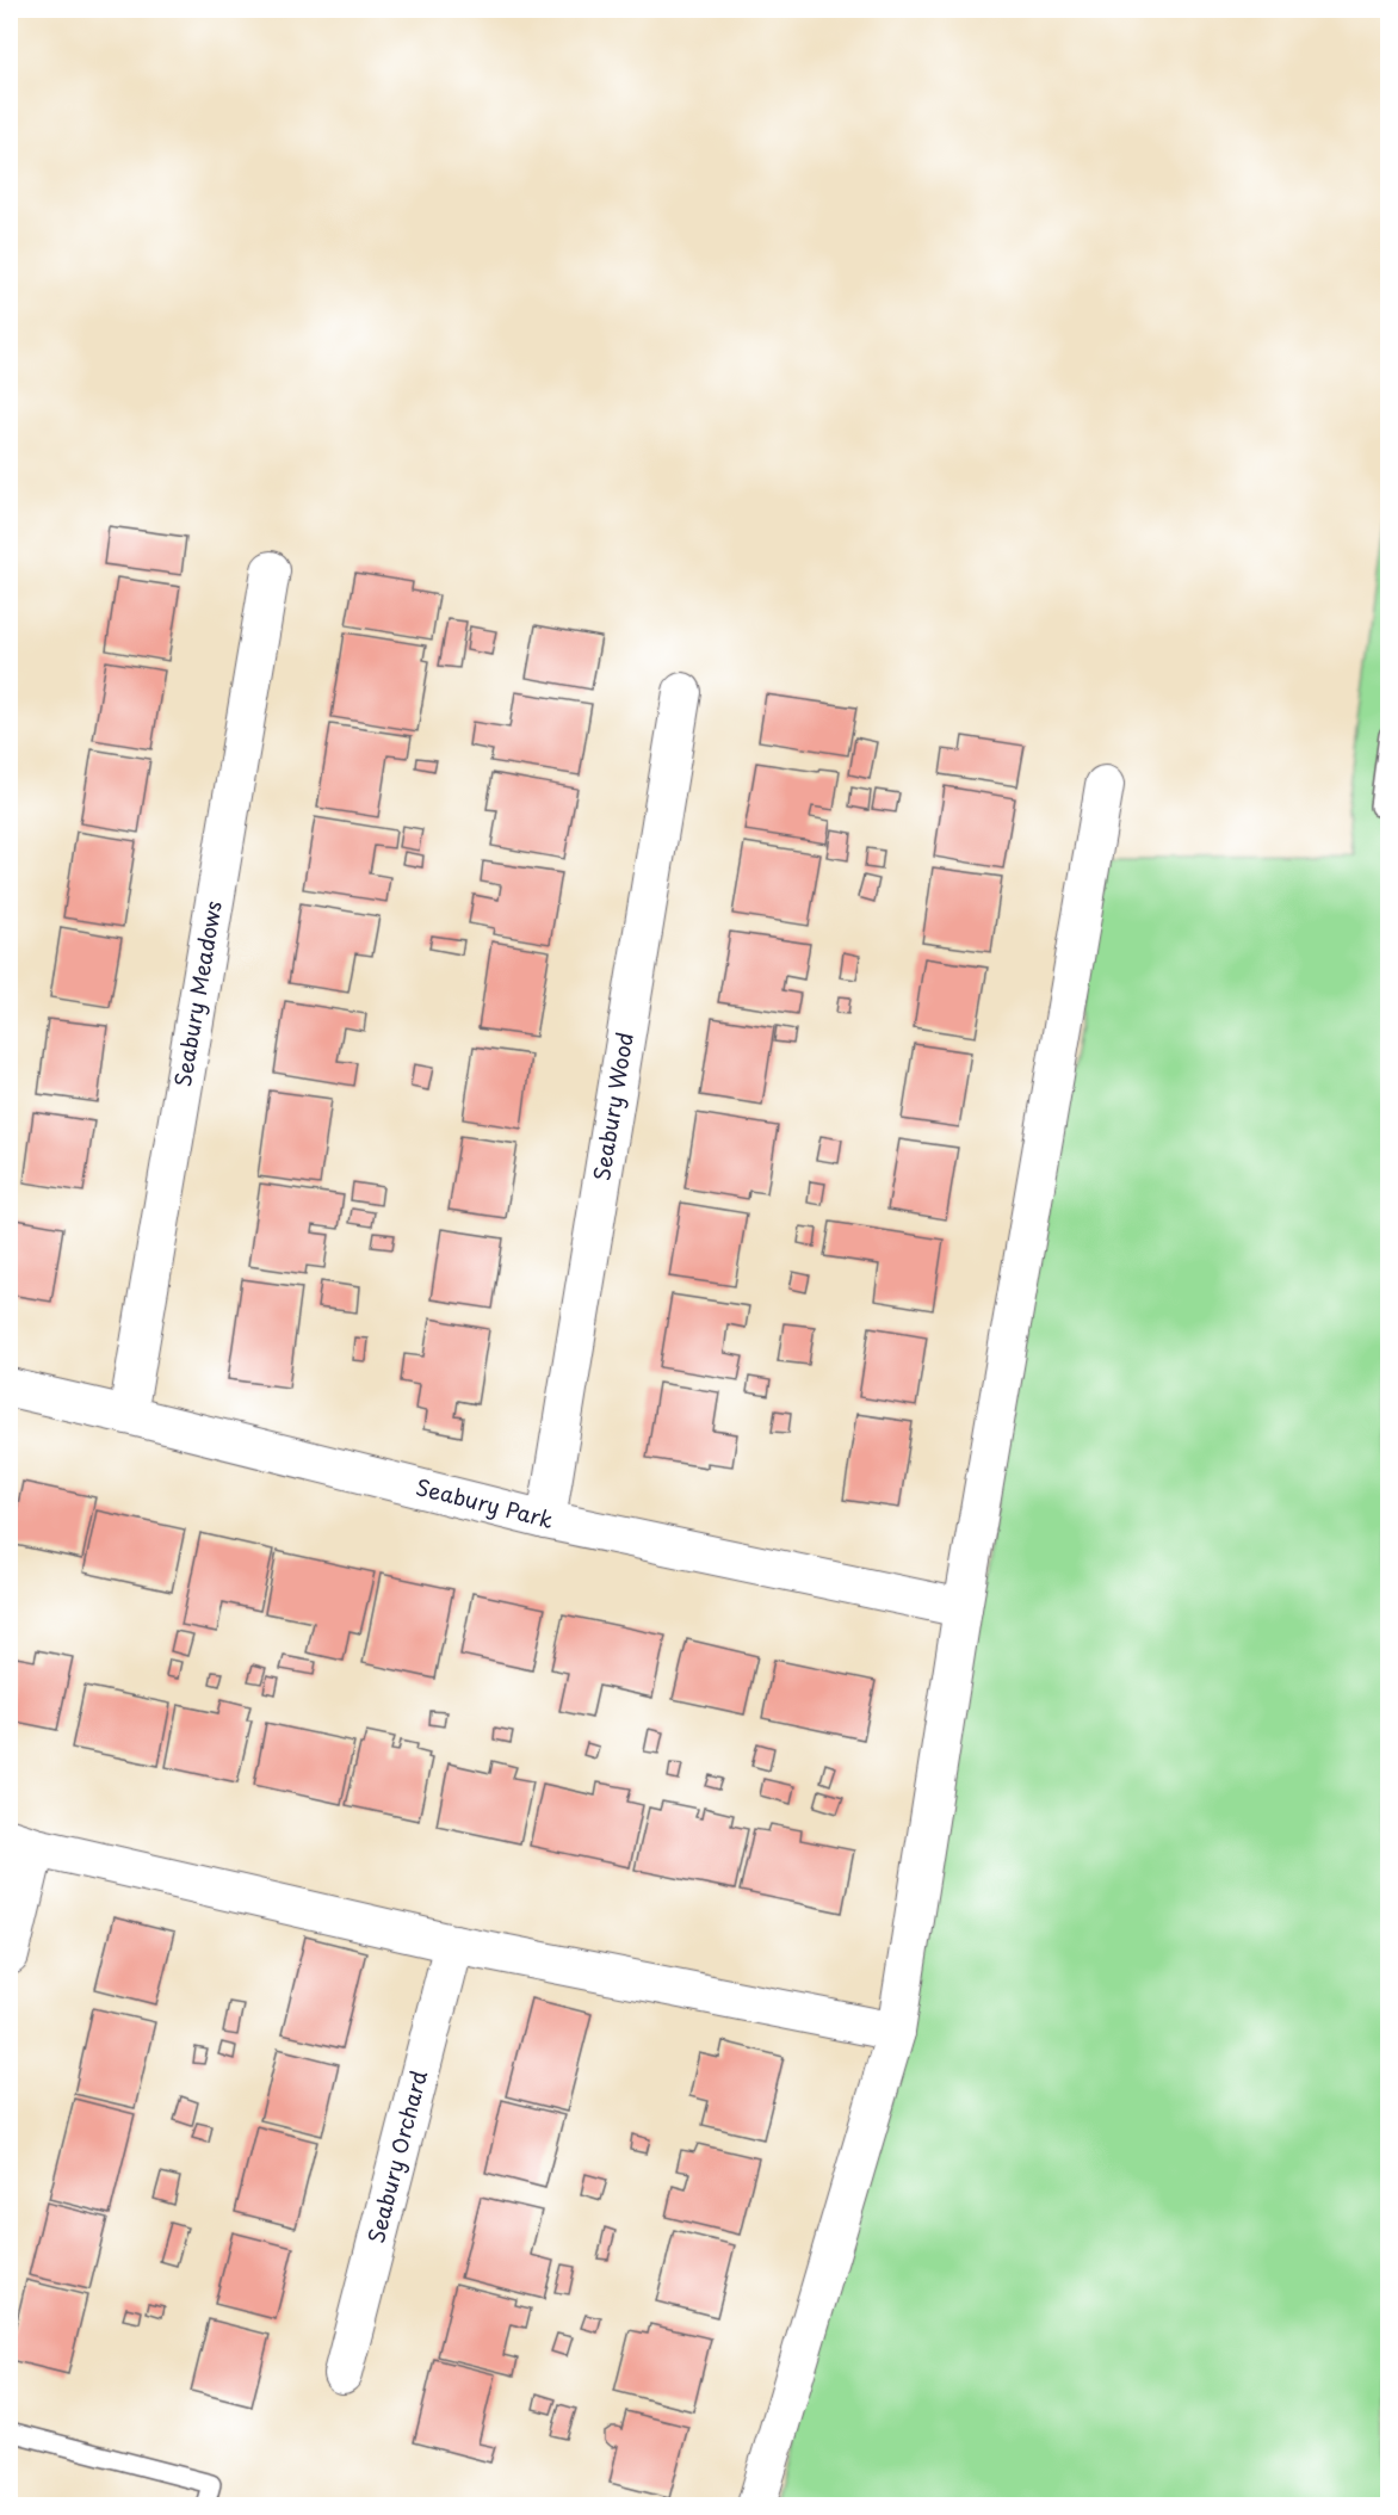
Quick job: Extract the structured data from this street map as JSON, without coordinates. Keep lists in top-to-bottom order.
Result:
{
  "streets": {
    "street": [
      "Seabury Meadows",
      "Seabury Wood",
      "Seabury Park",
      "Seabury Orchard"
    ]
  },
  "crossings": [
    ["Seabury Meadows", "Seabury Park"],
    ["Seabury Wood", "Seabury Park"]
  ]
}
